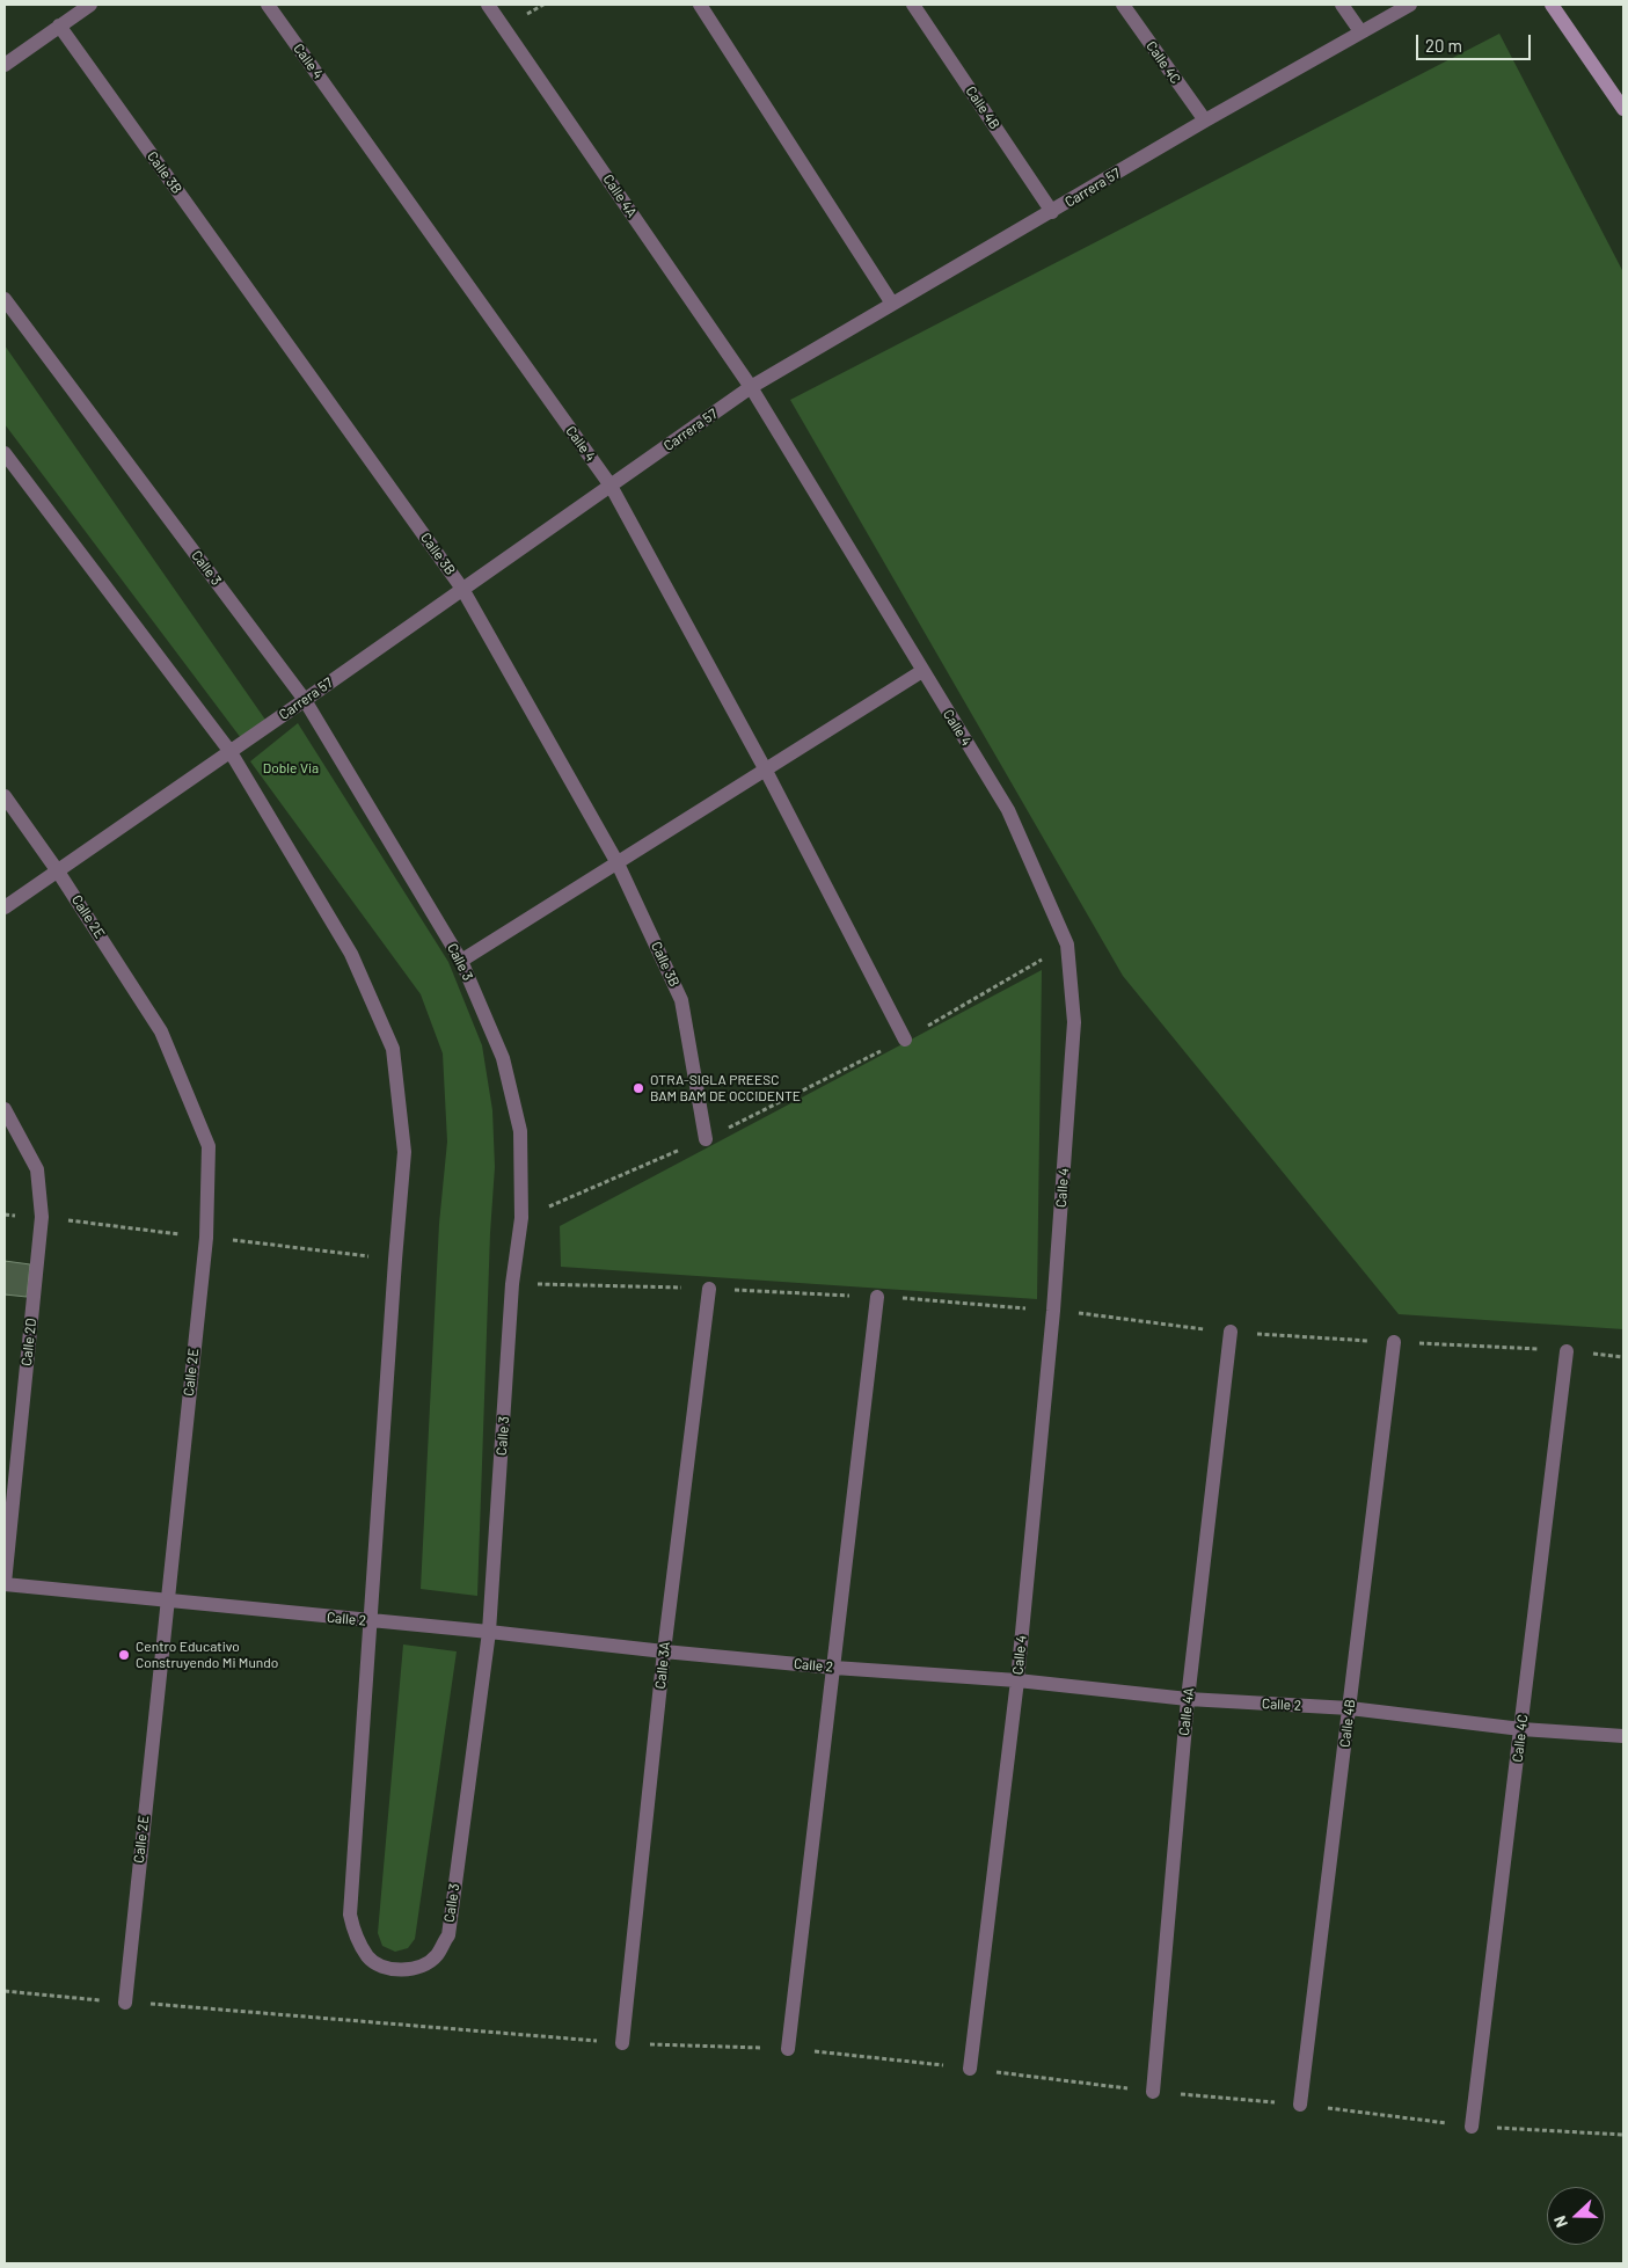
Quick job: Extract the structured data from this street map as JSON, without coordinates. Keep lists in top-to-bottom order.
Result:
{
  "streets": {
    "street": [
      "Calle 4",
      "Calle 4C",
      "Calle 4B",
      "Calle 3B",
      "Carrera 57",
      "Calle 4A",
      "Calle 3",
      "Calle 2E",
      "Calle 2D",
      "Calle 2",
      "Calle 3A"
    ]
  },
  "crossings": [
    ["Calle 4", "Carrera 57"],
    ["Calle 4", "Calle 4A"],
    ["Calle 4", "Calle 2"],
    ["Calle 4C", "Carrera 57"],
    ["Calle 4C", "Calle 2"],
    ["Calle 4B", "Carrera 57"],
    ["Calle 4B", "Calle 2"],
    ["Calle 3B", "Carrera 57"],
    ["Carrera 57", "Calle 4A"],
    ["Carrera 57", "Calle 3"],
    ["Carrera 57", "Calle 2E"],
    ["Calle 4A", "Calle 2"],
    ["Calle 3", "Calle 2"],
    ["Calle 2E", "Calle 2"],
    ["Calle 2D", "Calle 2"],
    ["Calle 2", "Calle 3A"]
  ],
  "parks": ["Doble Via"],
  "places": ["OTRA-SIGLA PREESC BAM BAM DE OCCIDENTE", "Centro Educativo Construyendo Mi Mundo"],
  "scale_bar": "20 m",
  "north": "left"
}
